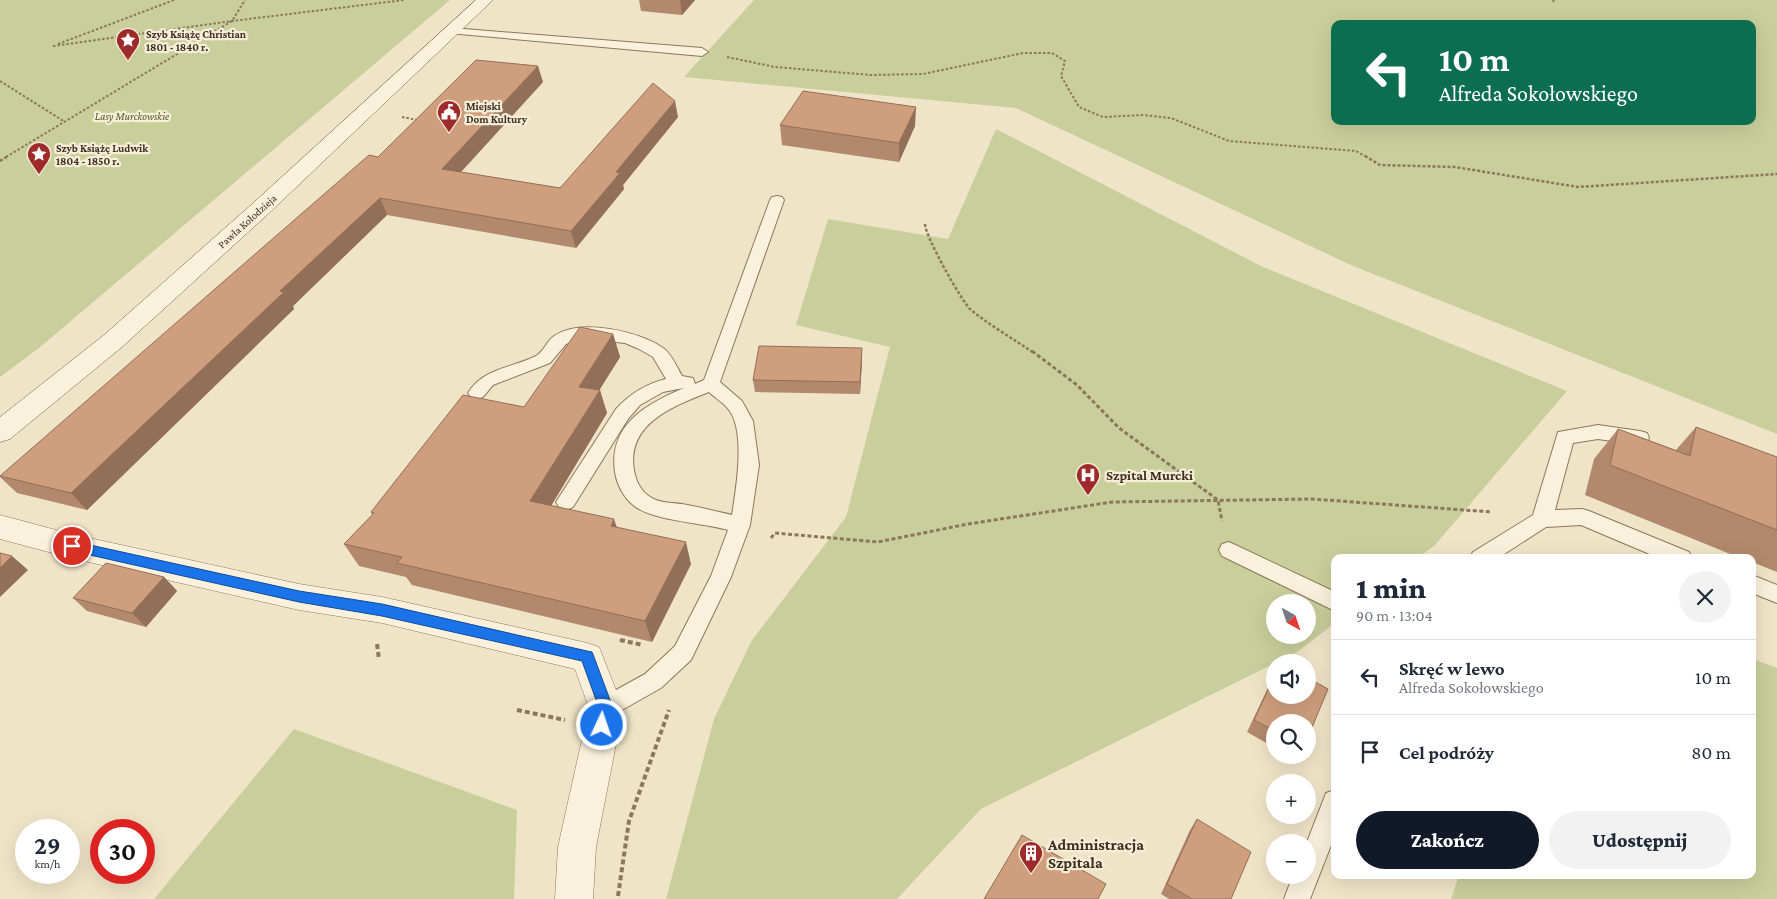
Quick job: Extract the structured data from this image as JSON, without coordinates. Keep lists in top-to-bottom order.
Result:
{
  "streets": {
    "street": ["Pawła Kołodzieja"]
  },
  "parks": ["Lasy Murckowskie"],
  "places": {
    "place": ["Szyb Książę Christian 1801 - 1840 r.", "Szyb Książę Ludwik 1804 - 1850 r."],
    "public building": ["Miejski Dom Kultury"],
    "hospital": ["Szpital Murcki"],
    "building": ["Administracja Szpitala"]
  },
  "north": "bottom right",
  "page": {
    "turn": ["10 m", "Alfreda Sokołowskiego"],
    "heading": ["1 min", "90 m · 13:04"],
    "map_buttons": ["+", "−"],
    "list": [
      {
        "name": "Skręć w lewo",
        "note": "Alfreda Sokołowskiego",
        "value": "10 m"
      },
      {
        "name": "Cel podróży",
        "value": "80 m"
      }
    ],
    "buttons": ["Zakończ", "Udostępnij"],
    "speed": "29 km/h",
    "limit": "30"
  }
}
